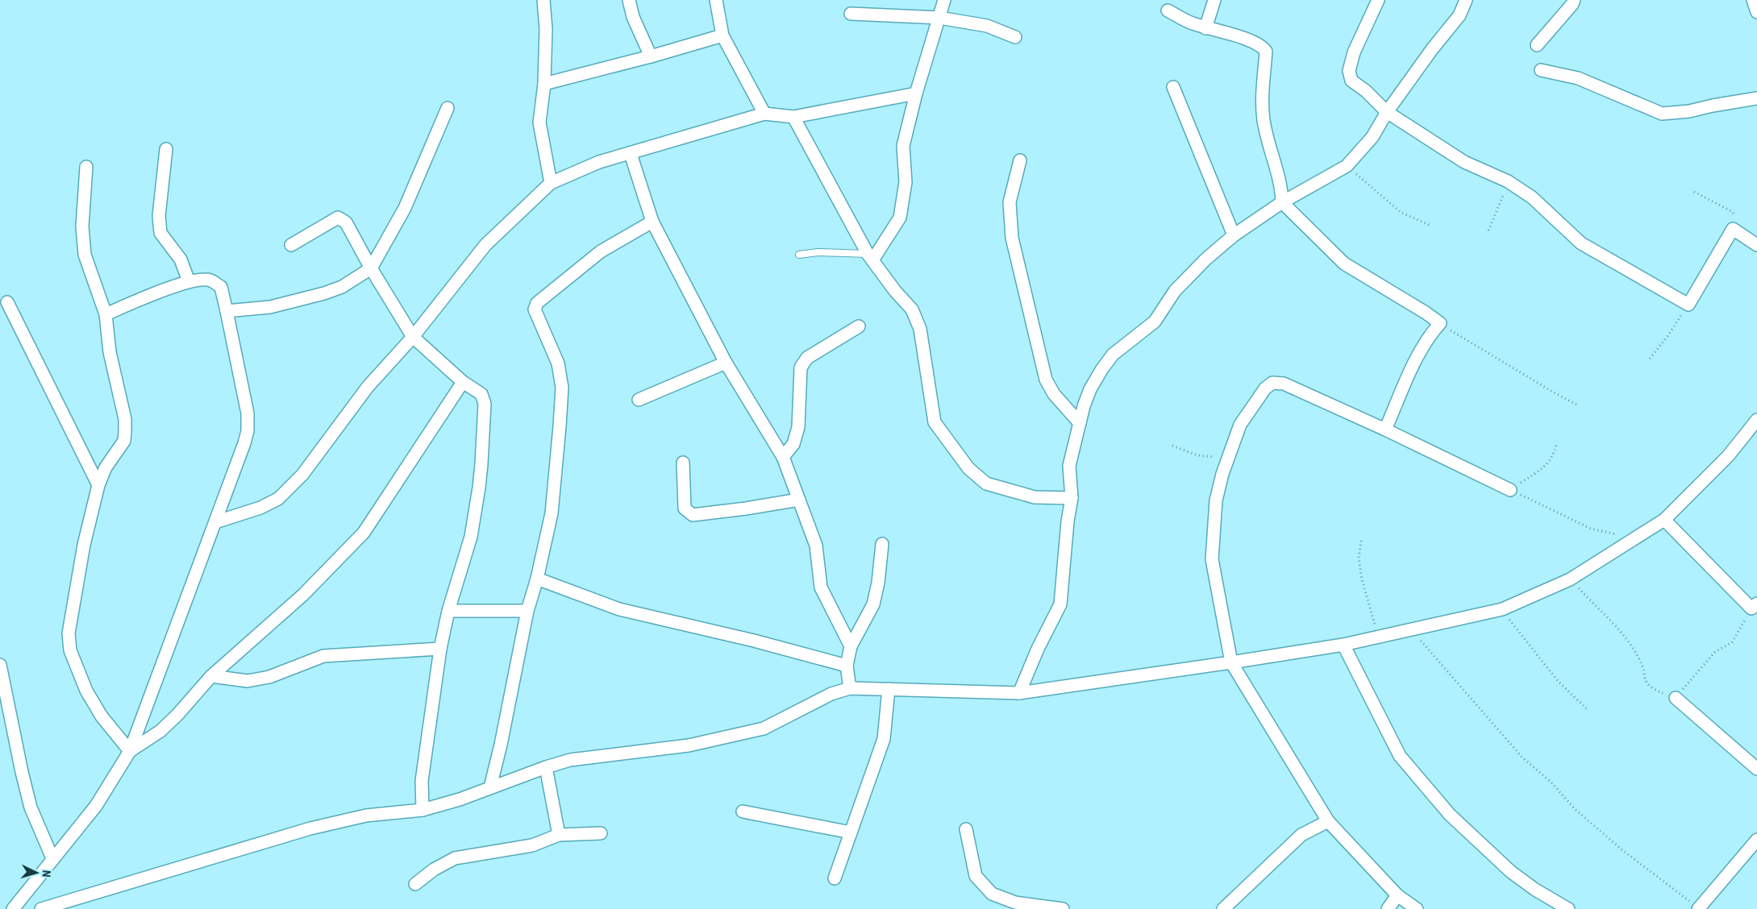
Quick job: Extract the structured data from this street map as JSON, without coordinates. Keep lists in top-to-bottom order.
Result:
{
  "north": "right"
}
